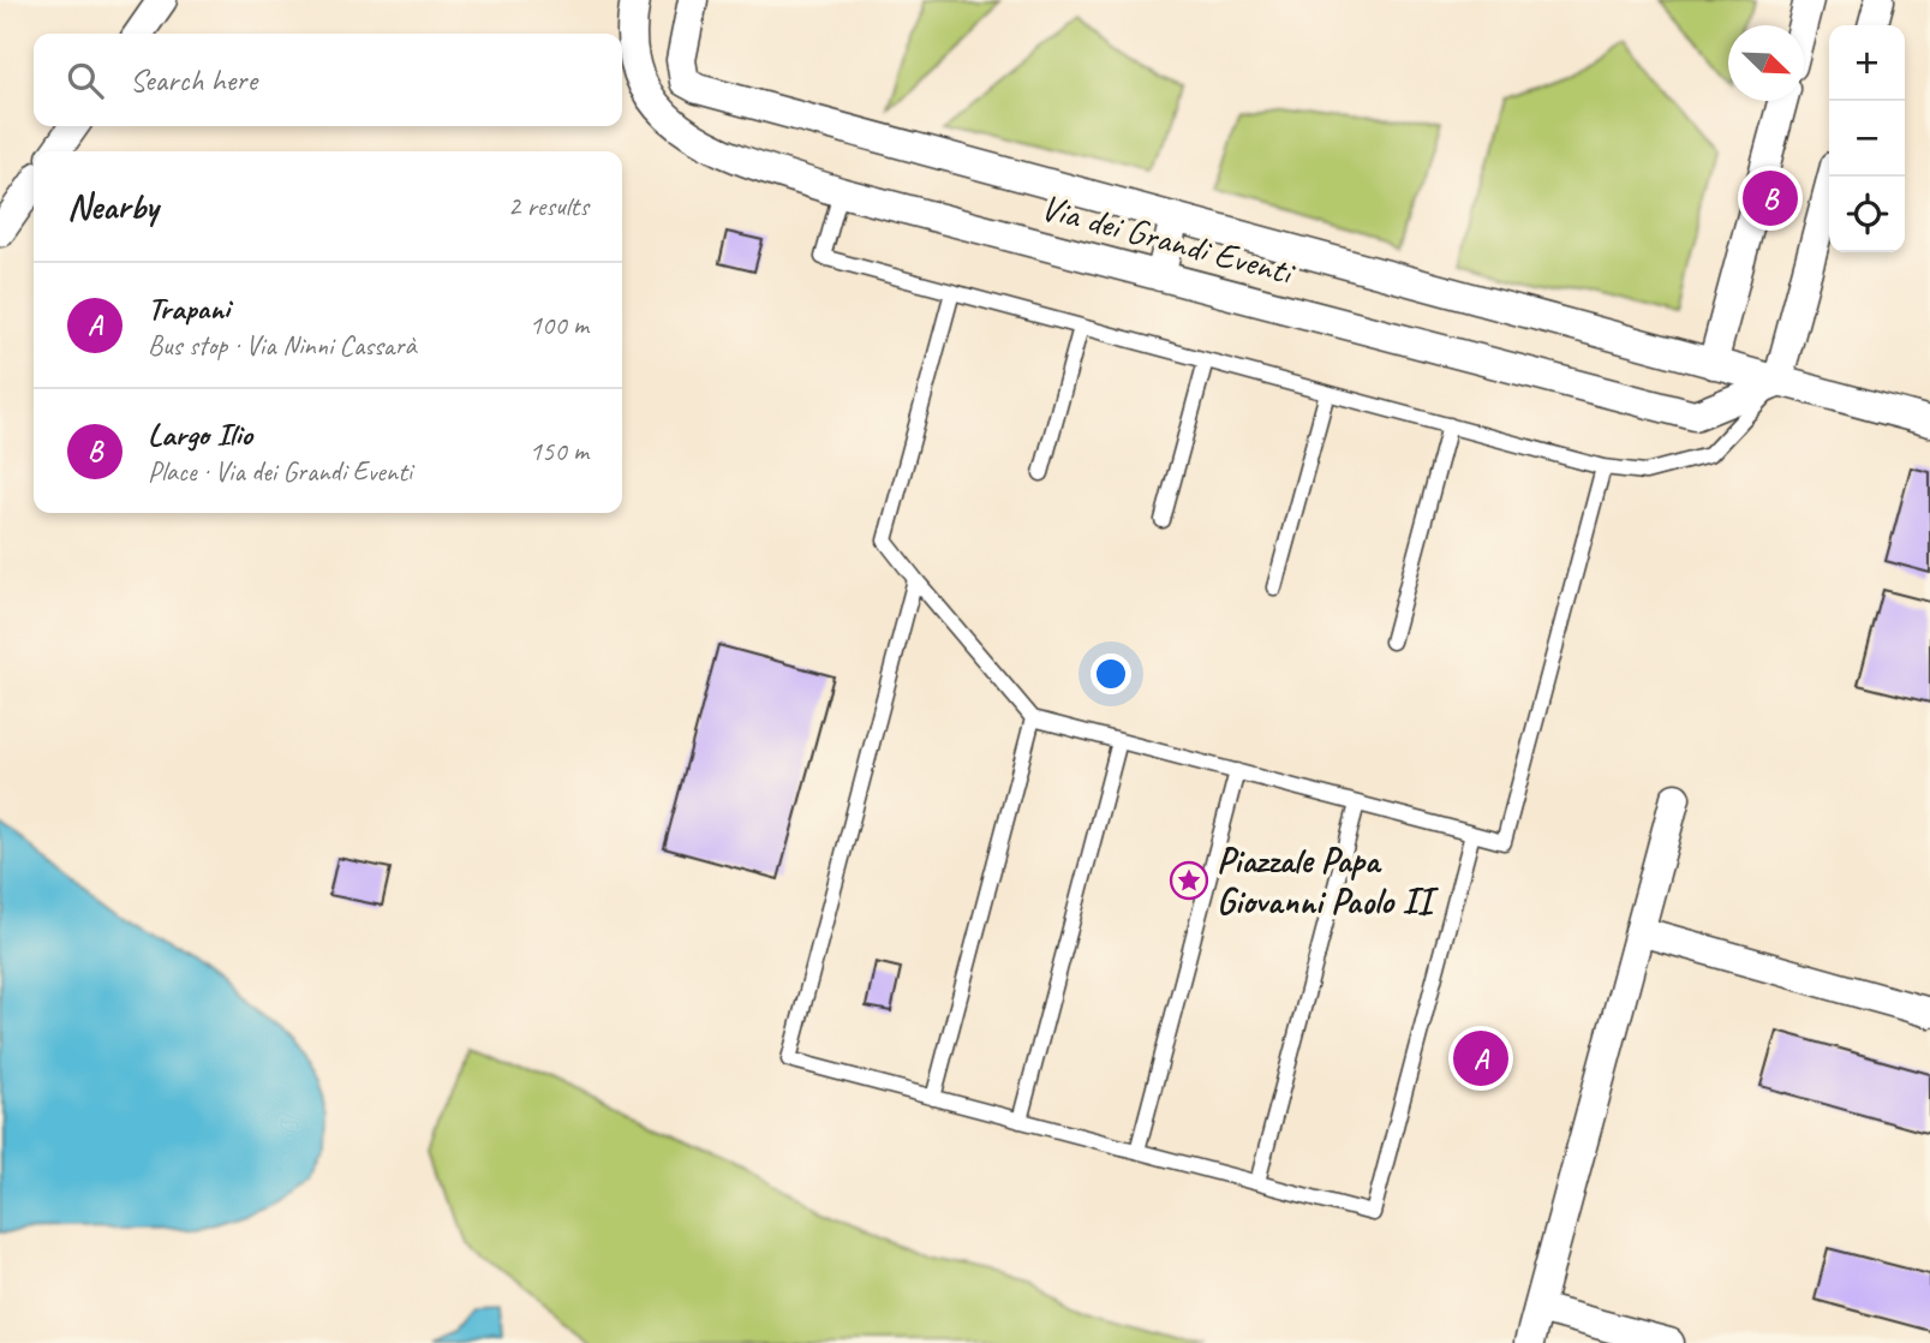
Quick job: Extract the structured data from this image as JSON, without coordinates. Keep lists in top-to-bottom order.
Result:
{
  "streets": {
    "street": ["Via dei Grandi Eventi"]
  },
  "places": {
    "place": ["Piazzale Papa Giovanni Paolo II"]
  },
  "north": "bottom right",
  "page": {
    "map_buttons": ["+", "−"],
    "search": "Search here",
    "heading": ["Nearby", "2 results"],
    "pins": ["B", "A"],
    "list": [
      {
        "mark": "A",
        "name": "Trapani",
        "note": "Bus stop · Via Ninni Cassarà",
        "value": "100 m"
      },
      {
        "mark": "B",
        "name": "Largo Ilio",
        "note": "Place · Via dei Grandi Eventi",
        "value": "150 m"
      }
    ]
  }
}
